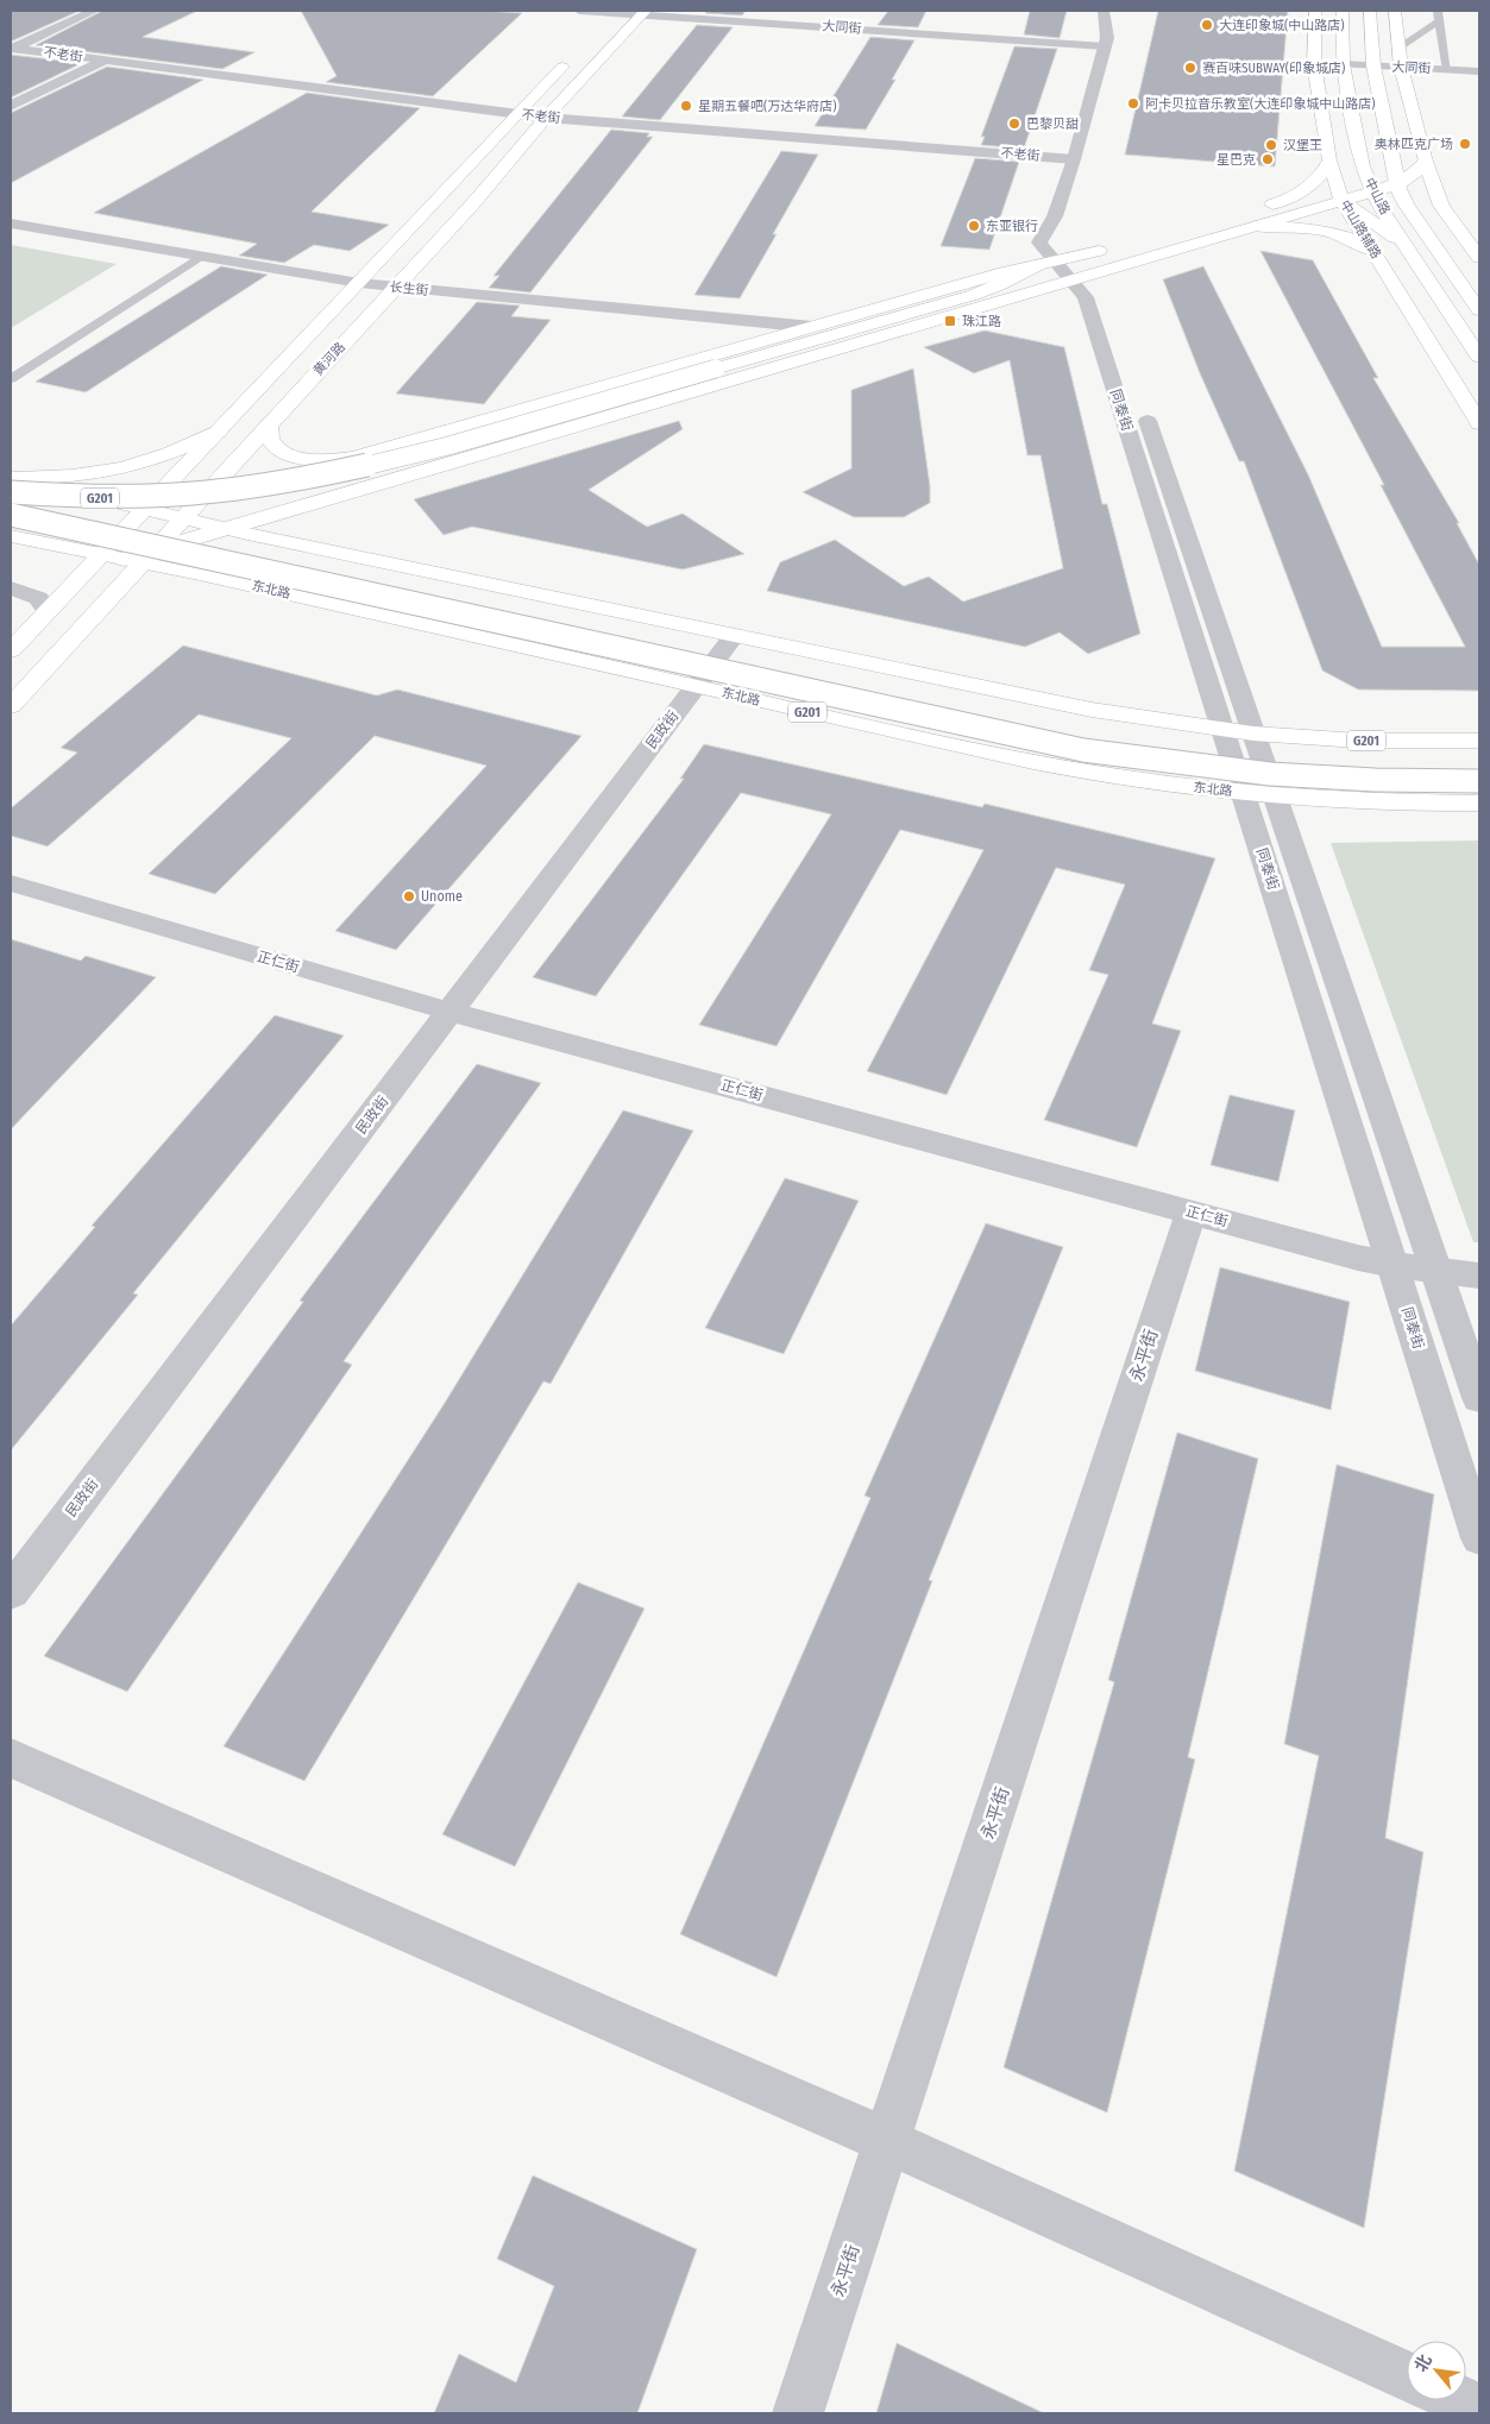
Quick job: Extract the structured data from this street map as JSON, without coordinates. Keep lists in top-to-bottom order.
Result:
{
  "streets": {
    "main road": [
      "中山路",
      "中山路辅路",
      "黄河路",
      "G201",
      "东北路"
    ],
    "street": [
      "大同街",
      "不老街",
      "长生街",
      "同泰街",
      "民政街",
      "正仁街",
      "永平街"
    ]
  },
  "crossings": [
    ["大同街", "中山路"],
    ["大同街", "黄河路"],
    ["大同街", "同泰街"],
    ["不老街", "黄河路"],
    ["不老街", "同泰街"],
    ["长生街", "黄河路"],
    ["黄河路", "G201"],
    ["黄河路", "东北路"],
    ["同泰街", "G201"],
    ["同泰街", "东北路"],
    ["同泰街", "正仁街"],
    ["G201", "民政街"],
    ["东北路", "民政街"],
    ["民政街", "正仁街"],
    ["正仁街", "永平街"]
  ],
  "places": {
    "other": [
      "大连印象城(中山路店)",
      "赛百味SUBWAY(印象城店)",
      "阿卡贝拉音乐教室(大连印象城中山路店)",
      "星期五餐吧(万达华府店)",
      "巴黎贝甜",
      "奥林匹克广场",
      "汉堡王",
      "星巴克",
      "东亚银行",
      "Unome"
    ],
    "transit": ["珠江路"]
  },
  "north": "top left"
}
